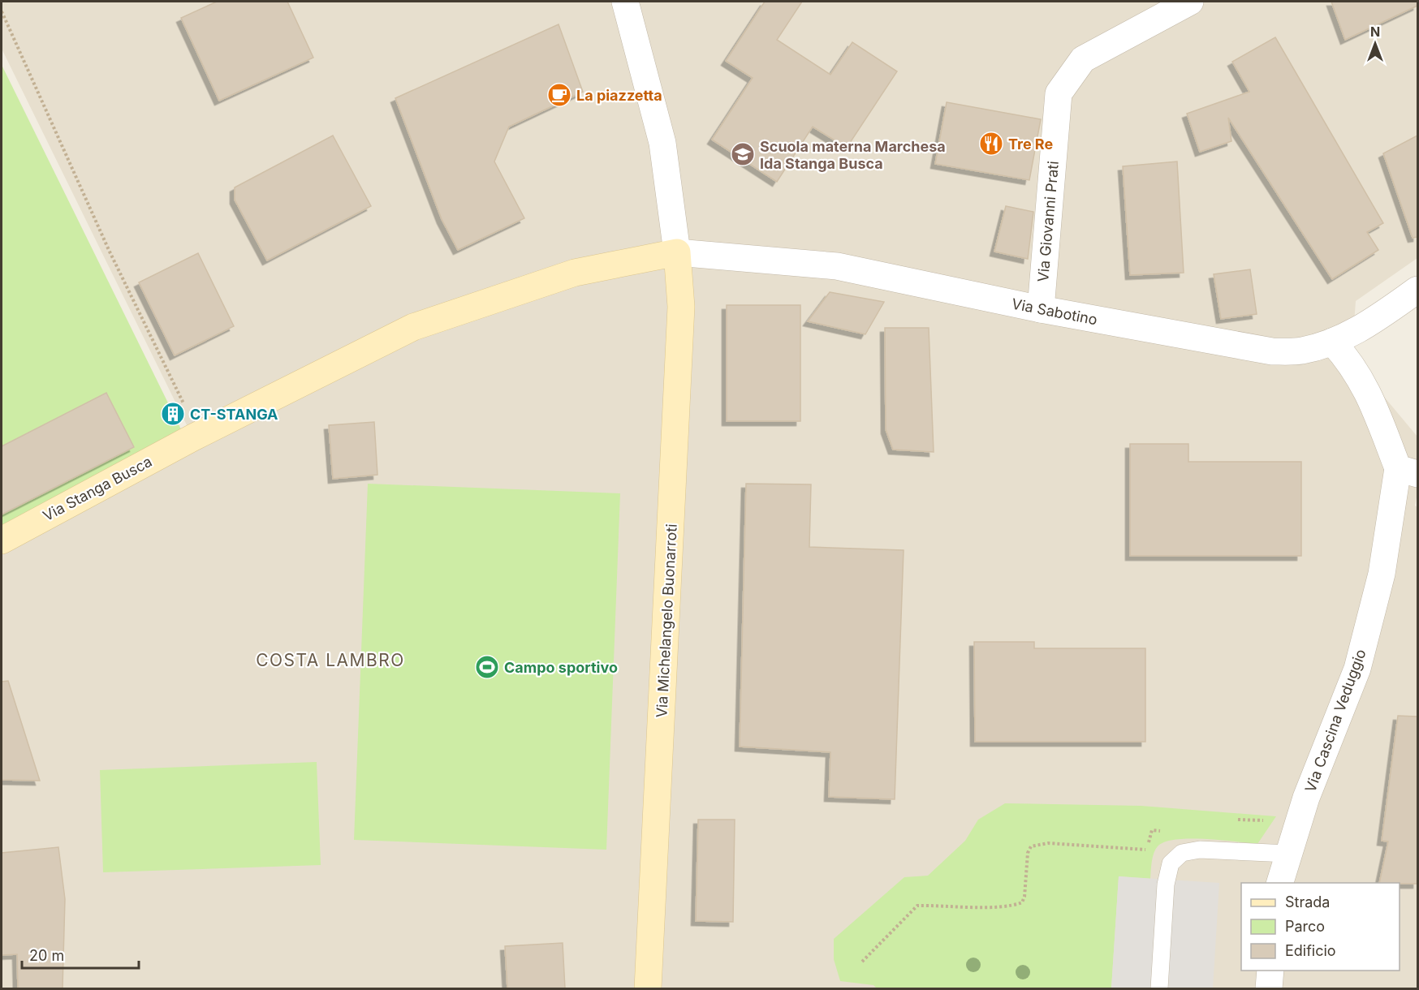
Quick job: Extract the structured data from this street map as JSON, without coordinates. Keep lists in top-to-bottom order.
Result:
{
  "streets": {
    "street": [
      "Via Giovanni Prati",
      "Via Sabotino",
      "Via Stanga Busca",
      "Via Michelangelo Buonarroti",
      "Via Cascina Veduggio"
    ]
  },
  "crossings": [
    ["Via Giovanni Prati", "Via Sabotino"],
    ["Via Sabotino", "Via Stanga Busca"],
    ["Via Sabotino", "Via Michelangelo Buonarroti"],
    ["Via Stanga Busca", "Via Michelangelo Buonarroti"]
  ],
  "districts": ["COSTA LAMBRO"],
  "places": {
    "cafe": ["La piazzetta"],
    "restaurant": ["Tre Re"],
    "school or university": ["Scuola materna Marchesa Ida Stanga Busca"],
    "building": ["CT-STANGA"],
    "sports": ["Campo sportivo"]
  },
  "legend": ["Strada", "Parco", "Edificio"],
  "scale_bar": "20 m",
  "north": "top"
}
